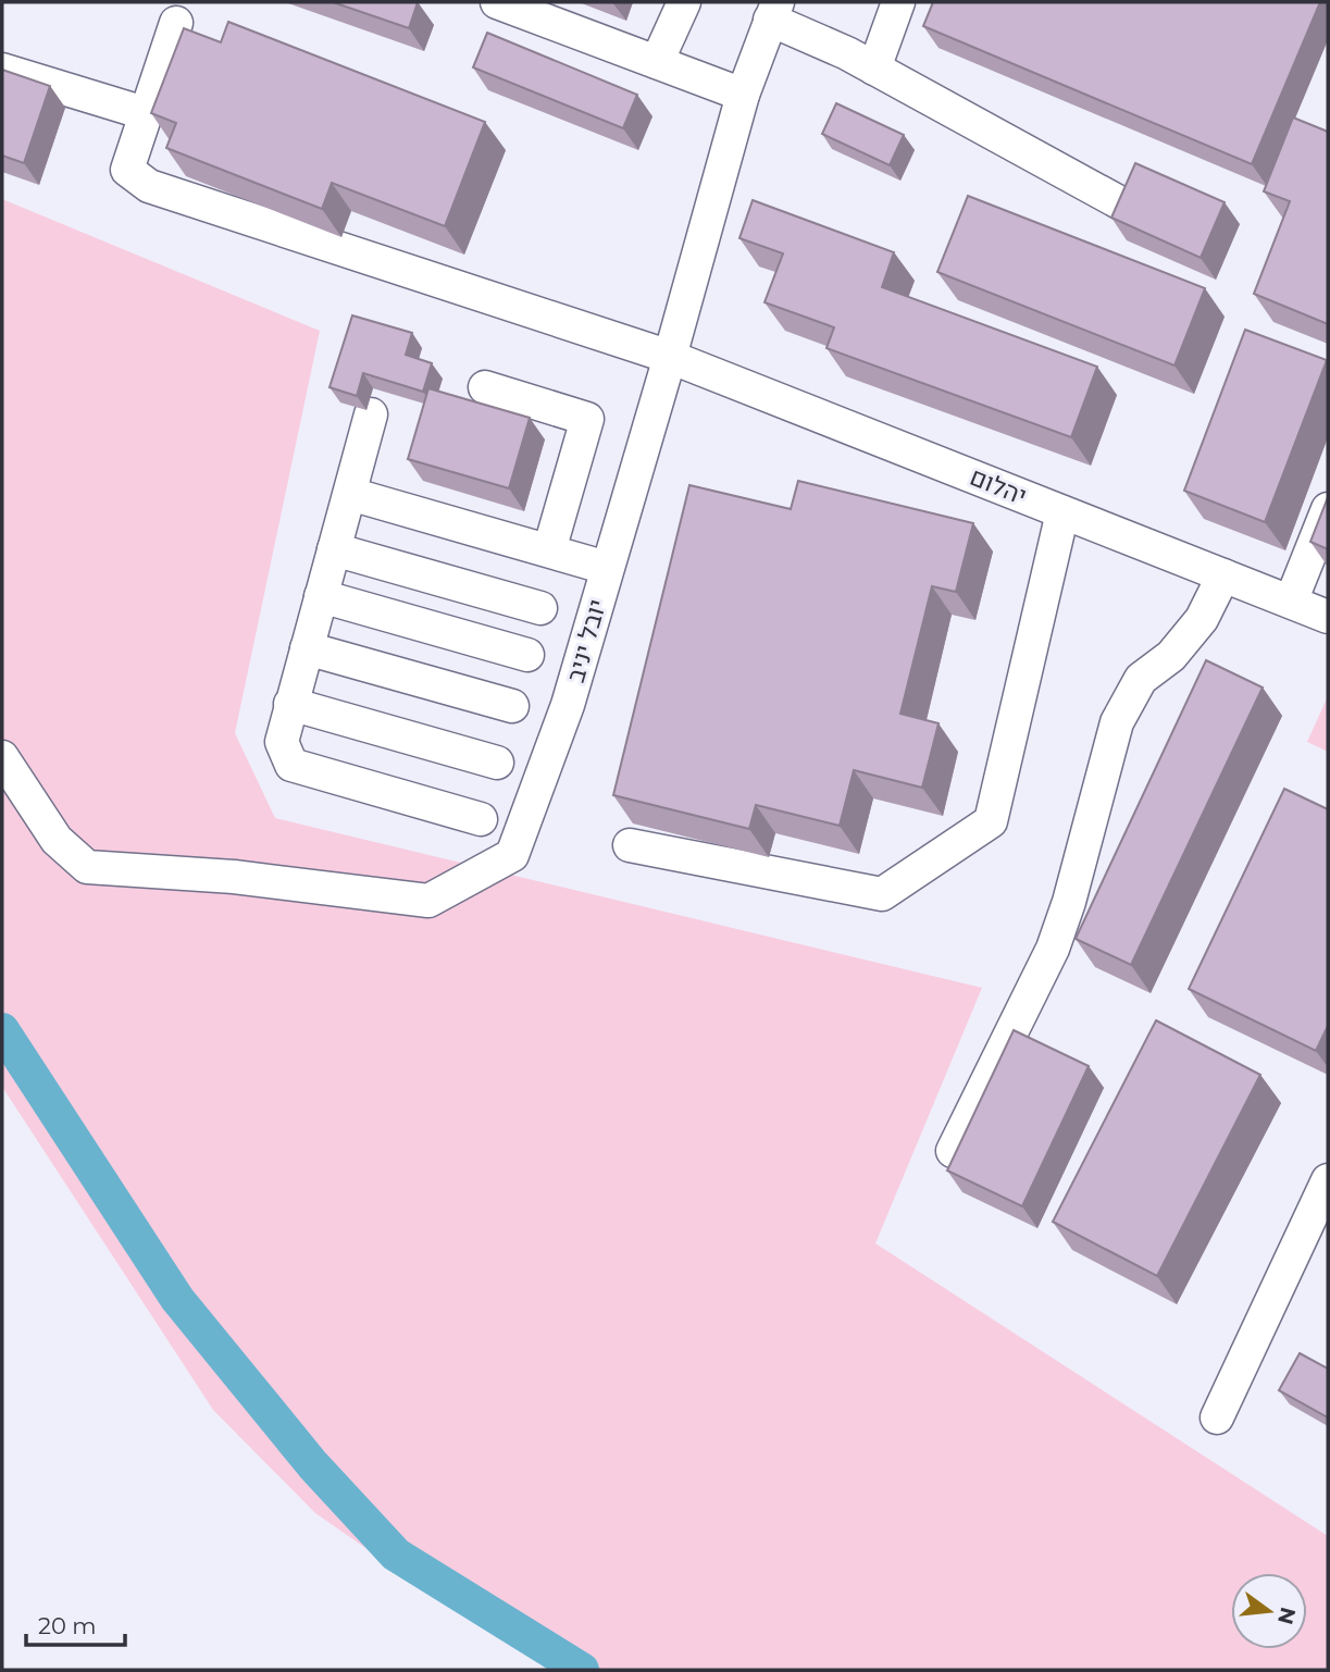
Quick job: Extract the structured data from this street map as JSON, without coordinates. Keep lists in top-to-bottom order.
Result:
{
  "streets": {
    "street": ["יהלום", "יובל יניב"]
  },
  "crossings": [
    ["יהלום", "יובל יניב"]
  ],
  "scale_bar": "20 m",
  "north": "right"
}
